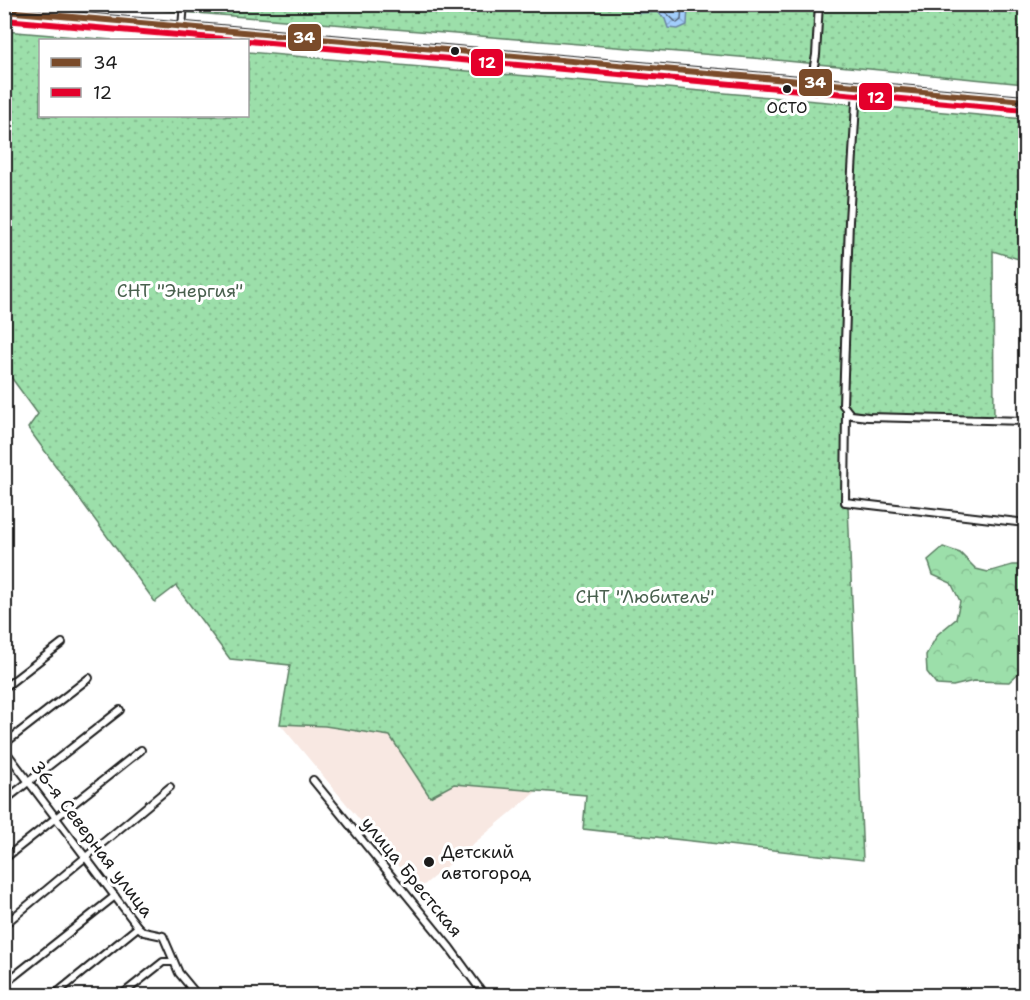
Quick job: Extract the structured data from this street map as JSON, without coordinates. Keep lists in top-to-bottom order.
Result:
{
  "streets": {
    "street": ["36-я Северная улица", "улица Брестская"]
  },
  "parks": ["СНТ \"Энергия\"", "СНТ \"Любитель\""],
  "places": ["ОСТО", "Детский автогород"],
  "lines": ["transit line 34", "transit line 12"],
  "legend": ["34", "12"]
}
